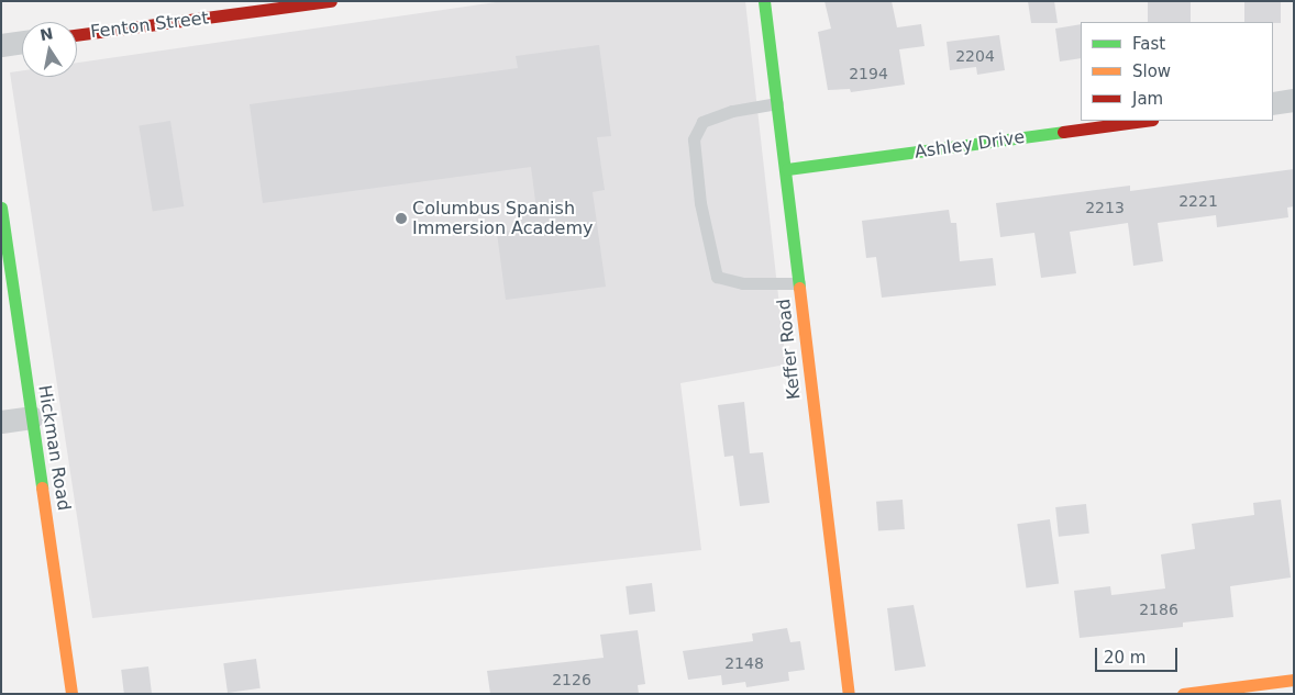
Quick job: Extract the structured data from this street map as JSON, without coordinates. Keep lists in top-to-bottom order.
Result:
{
  "streets": {
    "street": [
      "Fenton Street",
      "Ashley Drive",
      "Keffer Road",
      "Hickman Road"
    ]
  },
  "crossings": [
    ["Ashley Drive", "Keffer Road"]
  ],
  "places": ["Columbus Spanish Immersion Academy"],
  "house_numbers": [
    "2204",
    "2194",
    "2221",
    "2213",
    "2186",
    "2148",
    "2126"
  ],
  "legend": ["Fast", "Slow", "Jam"],
  "scale_bar": "20 m",
  "north": "top"
}
